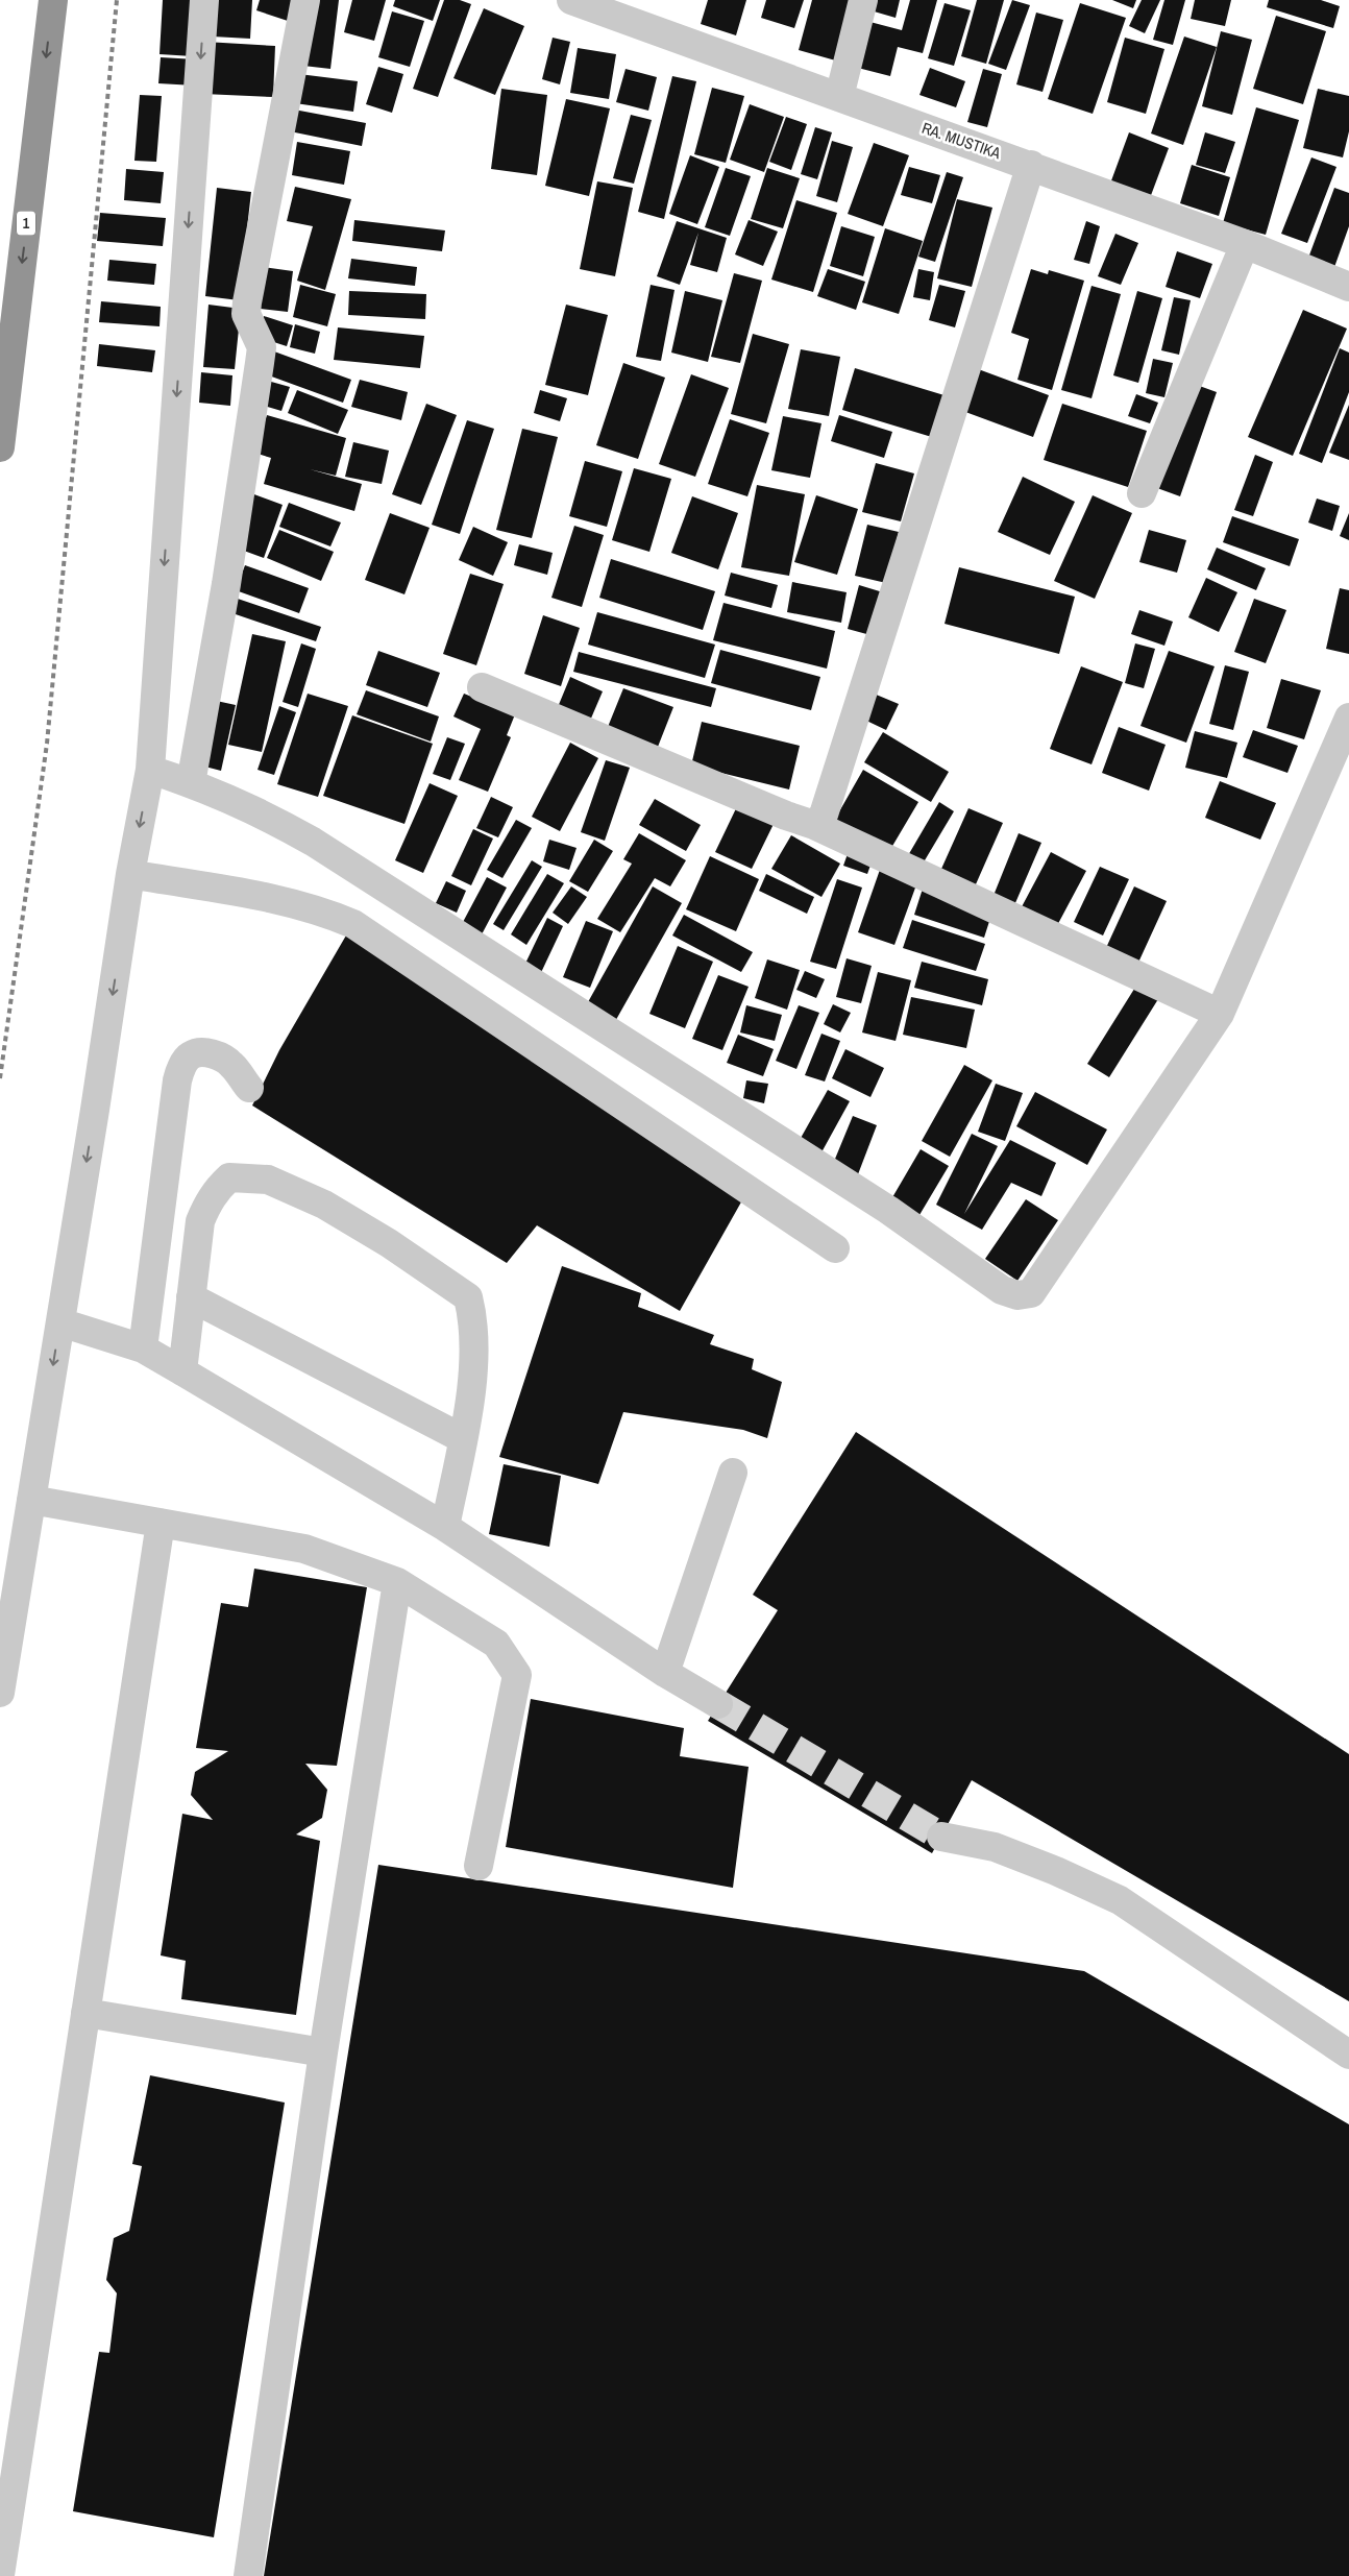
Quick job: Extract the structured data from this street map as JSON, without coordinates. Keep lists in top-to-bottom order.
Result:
{
  "streets": {
    "highway": ["1"],
    "street": ["RA. MUSTIKA"]
  }
}
